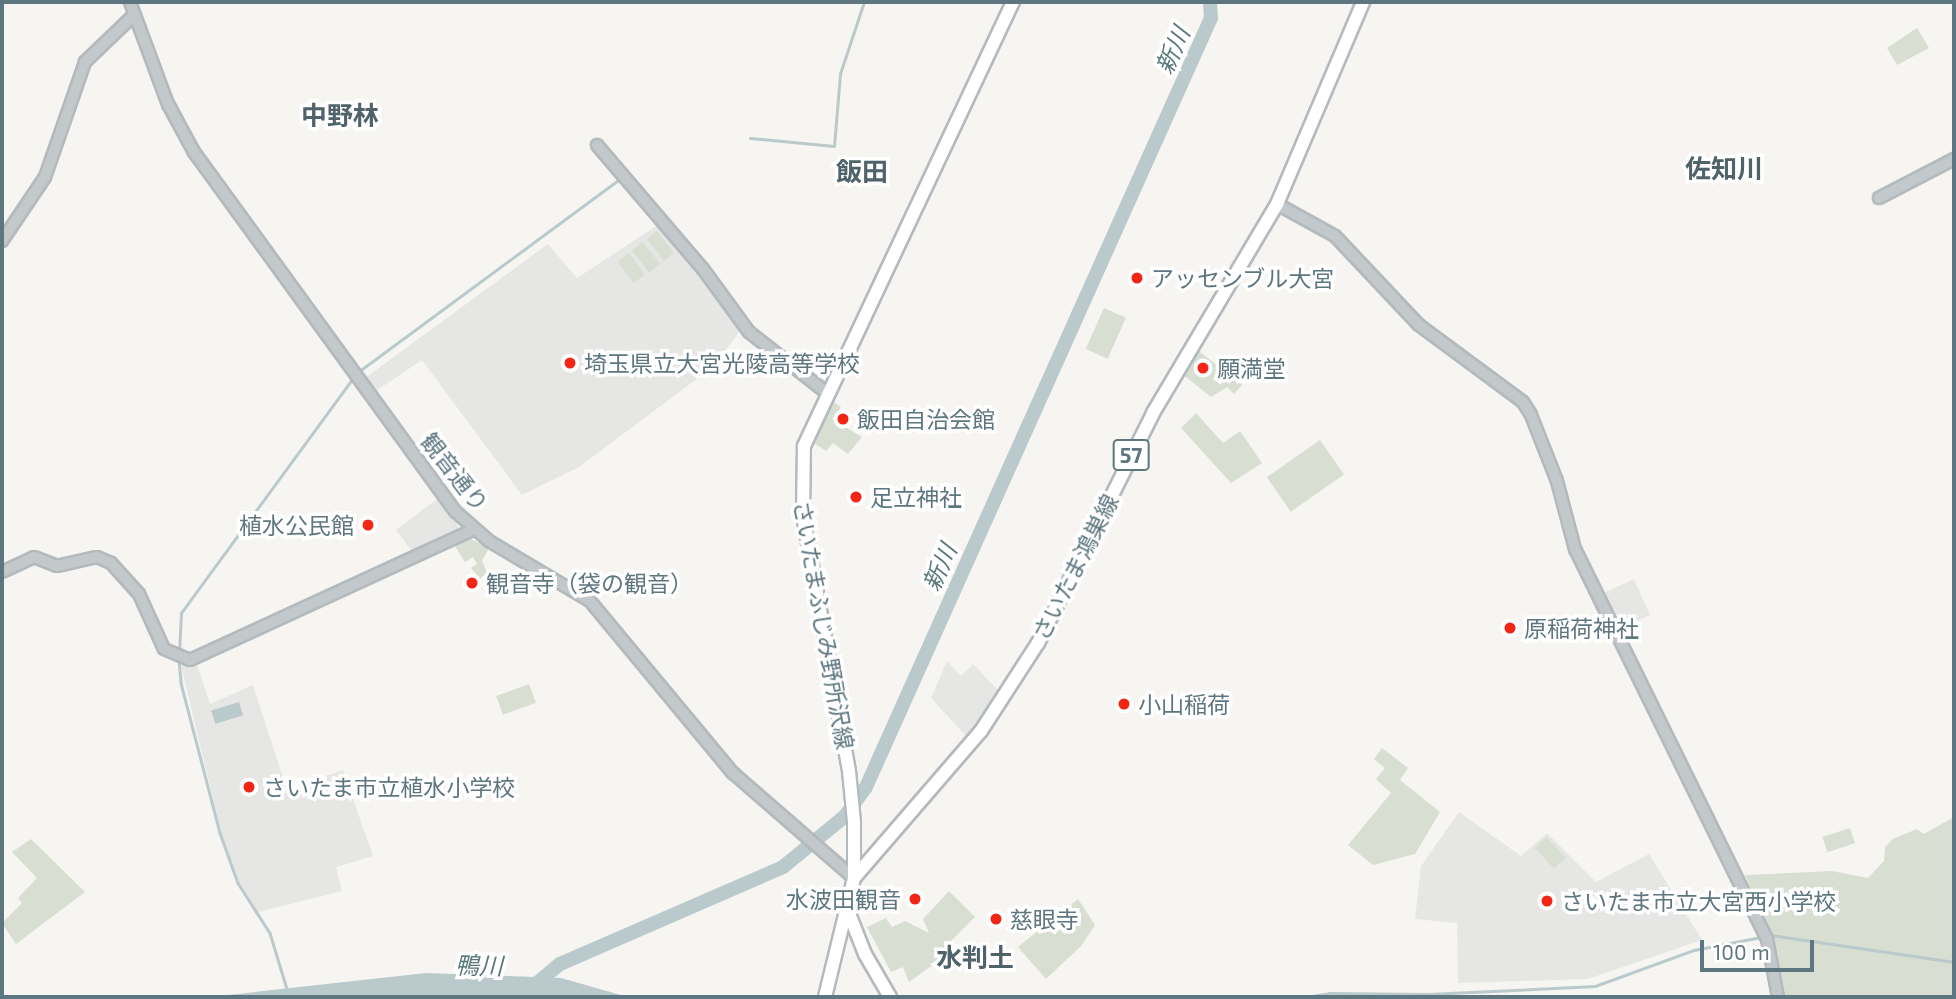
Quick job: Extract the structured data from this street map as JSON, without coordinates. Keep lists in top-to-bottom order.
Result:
{
  "streets": {
    "main road": ["57", "さいたま鴻巣線", "さいたまふじみ野所沢線"],
    "street": ["観音通り"]
  },
  "crossings": [
    ["観音通り", "さいたま鴻巣線"],
    ["観音通り", "さいたまふじみ野所沢線"],
    ["さいたま鴻巣線", "さいたまふじみ野所沢線"]
  ],
  "districts": [
    "中野林",
    "佐知川",
    "飯田",
    "水判土"
  ],
  "water": ["新川", "鴨川"],
  "places": [
    "アッセンブル大宮",
    "埼玉県立大宮光陵高等学校",
    "願満堂",
    "飯田自治会館",
    "足立神社",
    "植水公民館",
    "観音寺（袋の観音）",
    "原稲荷神社",
    "小山稲荷",
    "さいたま市立植水小学校",
    "水波田観音",
    "さいたま市立大宮西小学校",
    "慈眼寺"
  ],
  "scale_bar": "100 m"
}
